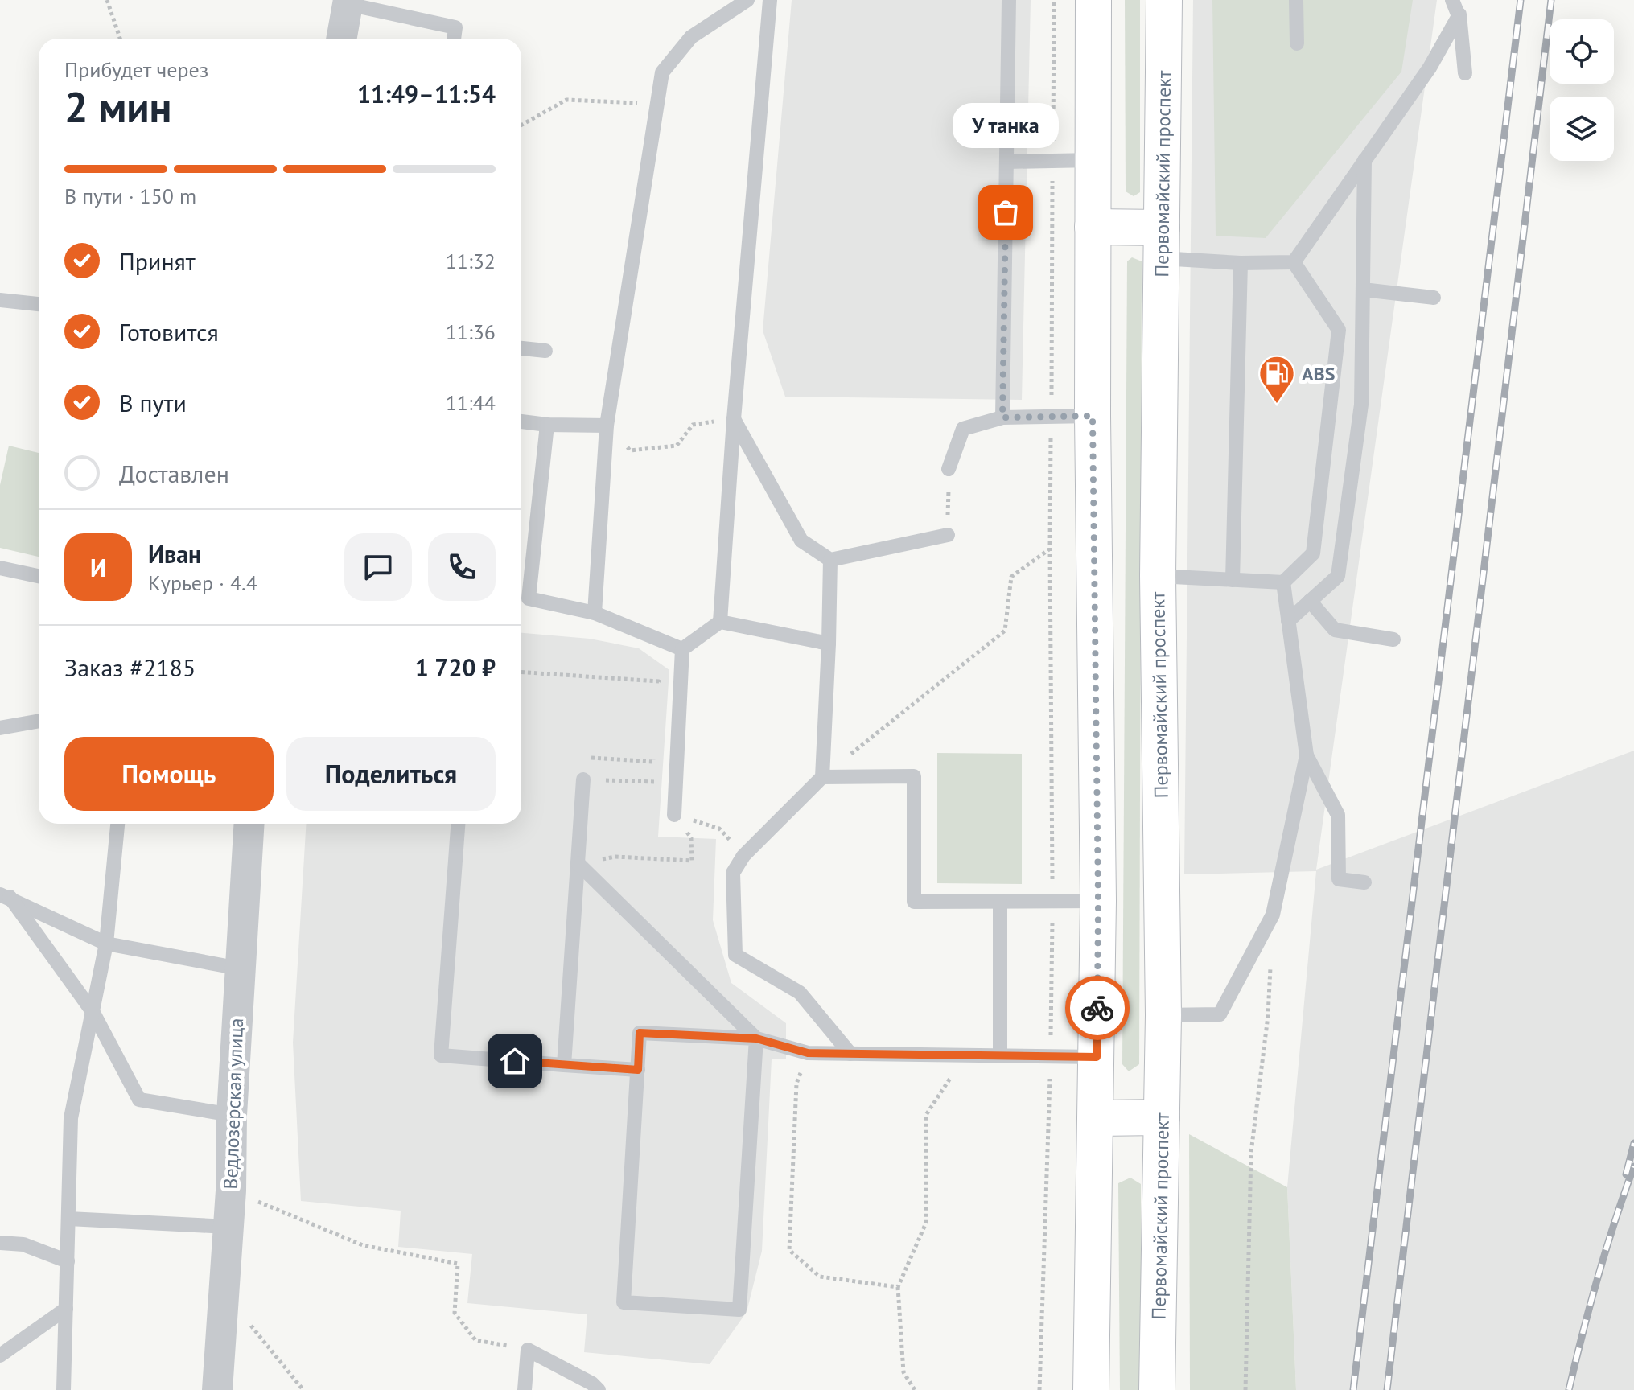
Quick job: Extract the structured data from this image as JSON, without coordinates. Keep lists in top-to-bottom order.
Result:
{
  "streets": {
    "main road": ["Первомайский проспект"],
    "street": ["Ведлозерская улица"]
  },
  "places": {
    "other": ["У танка"],
    "fuel station": ["ABS"]
  },
  "page": {
    "heading": ["2 мин", "Прибудет через", "11:49–11:54"],
    "panel": [
      "Иван",
      "Курьер · 4.4",
      "Заказ #2185",
      "1 720 ₽"
    ],
    "bubble": "У танка",
    "bar": "В пути · 150 m",
    "list": [
      ["Принят", "11:32"],
      ["Готовится", "11:36"],
      ["В пути", "11:44"],
      "Доставлен"
    ],
    "round": "И",
    "buttons": ["Помощь", "Поделиться"]
  }
}
